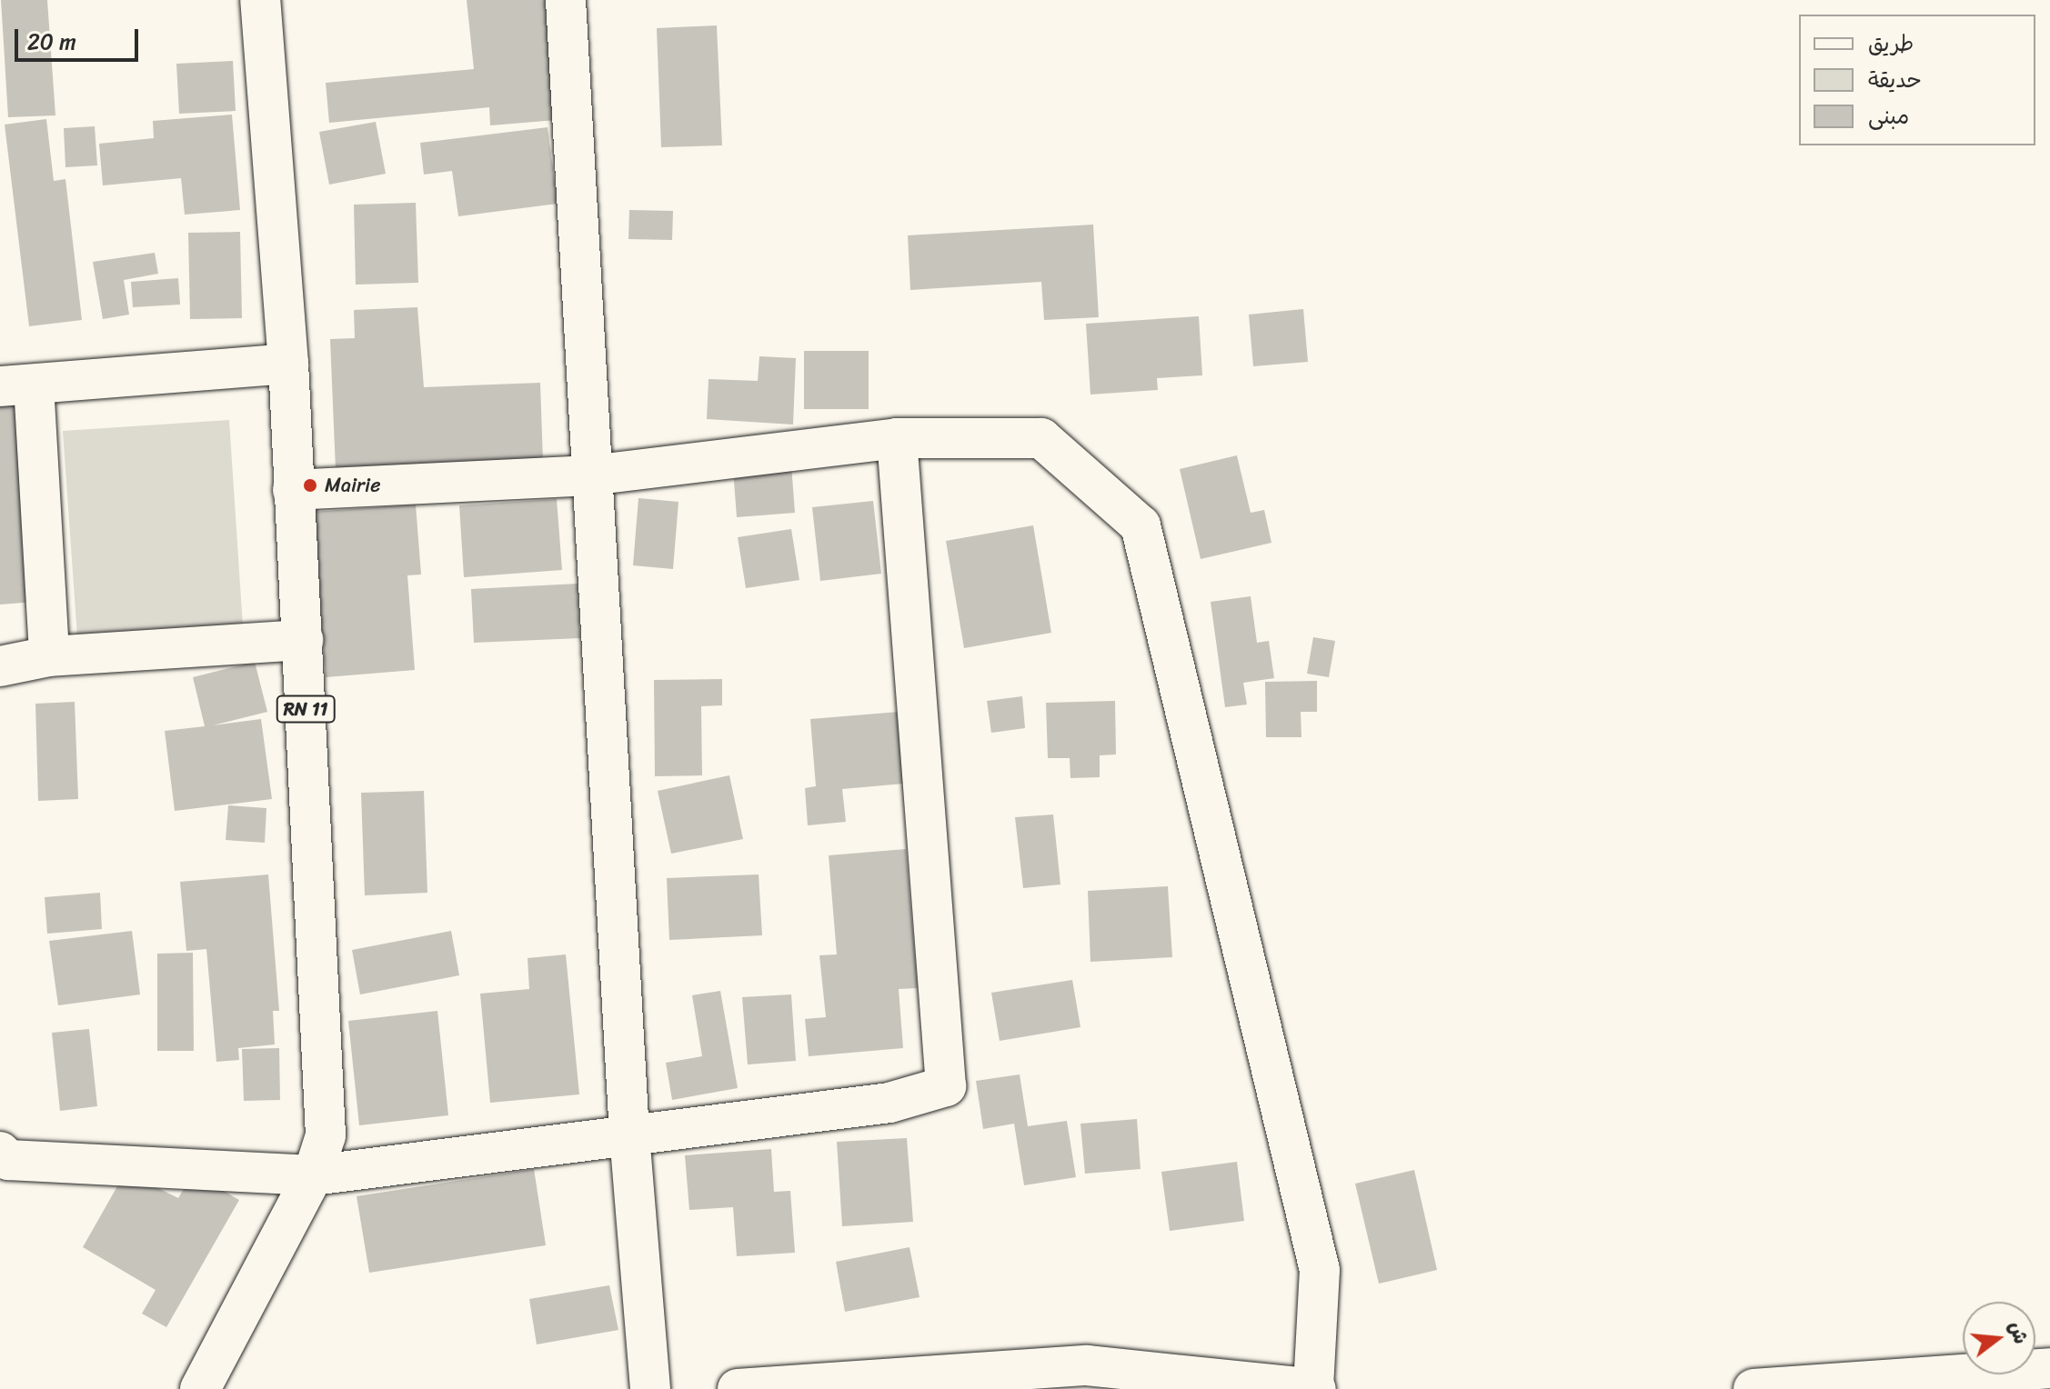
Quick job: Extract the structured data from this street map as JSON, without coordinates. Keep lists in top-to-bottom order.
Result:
{
  "streets": {
    "street": ["RN 11"]
  },
  "places": ["Mairie"],
  "legend": ["طريق", "حديقة", "مبنى"],
  "scale_bar": "20 m",
  "north": "right"
}
